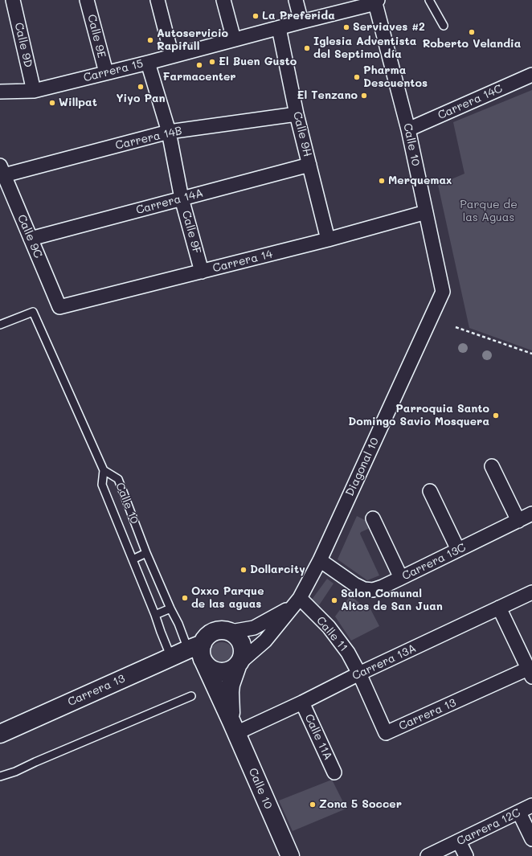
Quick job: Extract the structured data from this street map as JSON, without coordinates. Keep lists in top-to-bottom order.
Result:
{
  "streets": {
    "street": [
      "Calle 9E",
      "Calle 9D",
      "Carrera 15",
      "Carrera 14C",
      "Calle 9H",
      "Carrera 14B",
      "Calle 10",
      "Carrera 14A",
      "Calle 9F",
      "Calle 9C",
      "Carrera 14",
      "Diagonal 10",
      "Carrera 13C",
      "Calle 11",
      "Carrera 13A",
      "Carrera 13",
      "Calle 11A",
      "Carrera 12C"
    ]
  },
  "crossings": [
    ["Calle 9E", "Carrera 15"],
    ["Calle 9D", "Carrera 15"],
    ["Carrera 15", "Calle 9H"],
    ["Carrera 15", "Calle 10"],
    ["Carrera 15", "Calle 9F"],
    ["Carrera 14C", "Calle 10"],
    ["Calle 9H", "Carrera 14B"],
    ["Calle 9H", "Carrera 14A"],
    ["Calle 9H", "Carrera 14"],
    ["Carrera 14B", "Calle 9F"],
    ["Carrera 14B", "Calle 9C"],
    ["Calle 10", "Carrera 14"],
    ["Calle 10", "Diagonal 10"],
    ["Calle 10", "Carrera 13A"],
    ["Calle 10", "Carrera 13"],
    ["Carrera 14A", "Calle 9F"],
    ["Carrera 14A", "Calle 9C"],
    ["Calle 9F", "Carrera 14"],
    ["Calle 9C", "Carrera 14"],
    ["Diagonal 10", "Carrera 13C"],
    ["Diagonal 10", "Calle 11"],
    ["Diagonal 10", "Carrera 13"],
    ["Calle 11", "Carrera 13A"],
    ["Calle 11", "Carrera 13"],
    ["Carrera 13A", "Carrera 13"],
    ["Carrera 13A", "Calle 11A"]
  ],
  "parks": ["Parque de las Aguas"],
  "places": [
    "La Preferida",
    "Serviaves #2",
    "Roberto Velandia",
    "Autoservicio Rapifull",
    "Iglesia Adventista del Septimo día",
    "El Buen Gusto",
    "Farmacenter",
    "Pharma Descuentos",
    "Yiyo Pan",
    "El Tenzano",
    "Willpat",
    "Merquemax",
    "Parroquia Santo Domingo Savio Mosquera",
    "Dollarcity",
    "Oxxo Parque de las aguas",
    "Salon Comunal Altos de San Juan",
    "Zona 5 Soccer"
  ]
}
